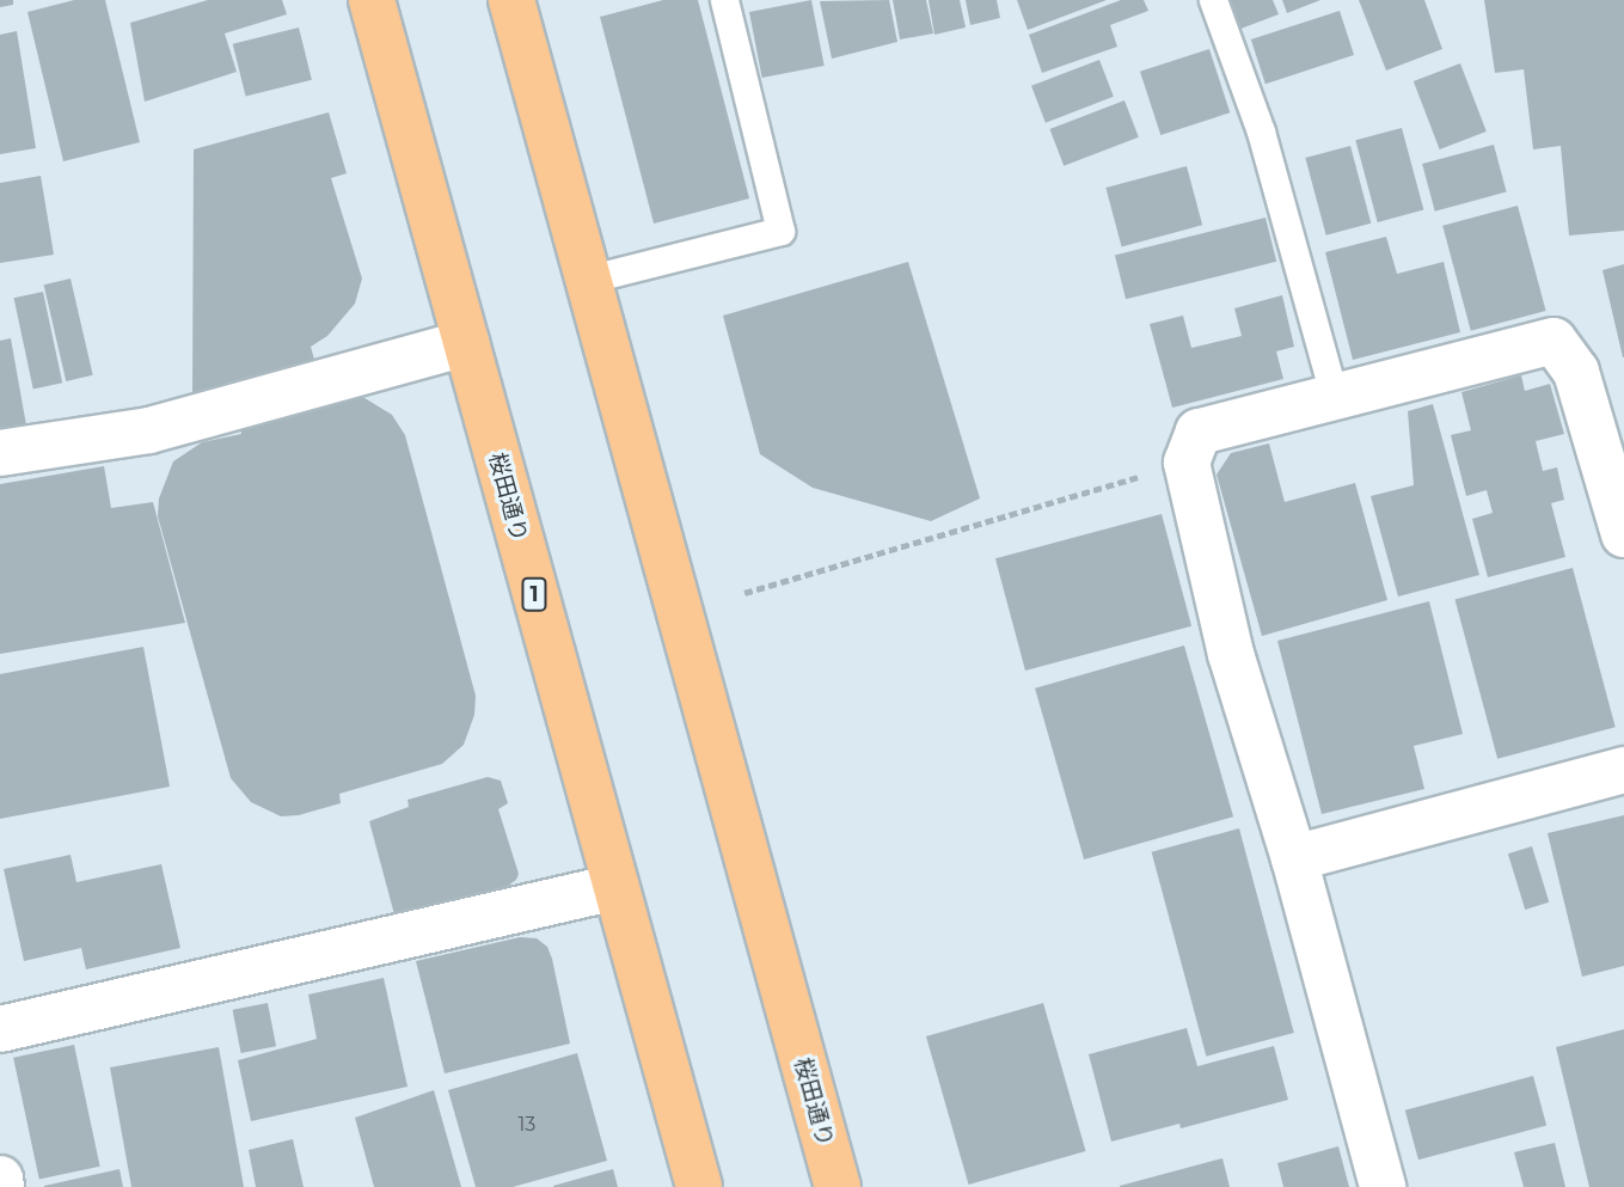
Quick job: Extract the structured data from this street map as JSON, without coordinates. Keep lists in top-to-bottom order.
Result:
{
  "streets": {
    "highway": ["桜田通り", "1"]
  },
  "house_numbers": ["13"]
}
